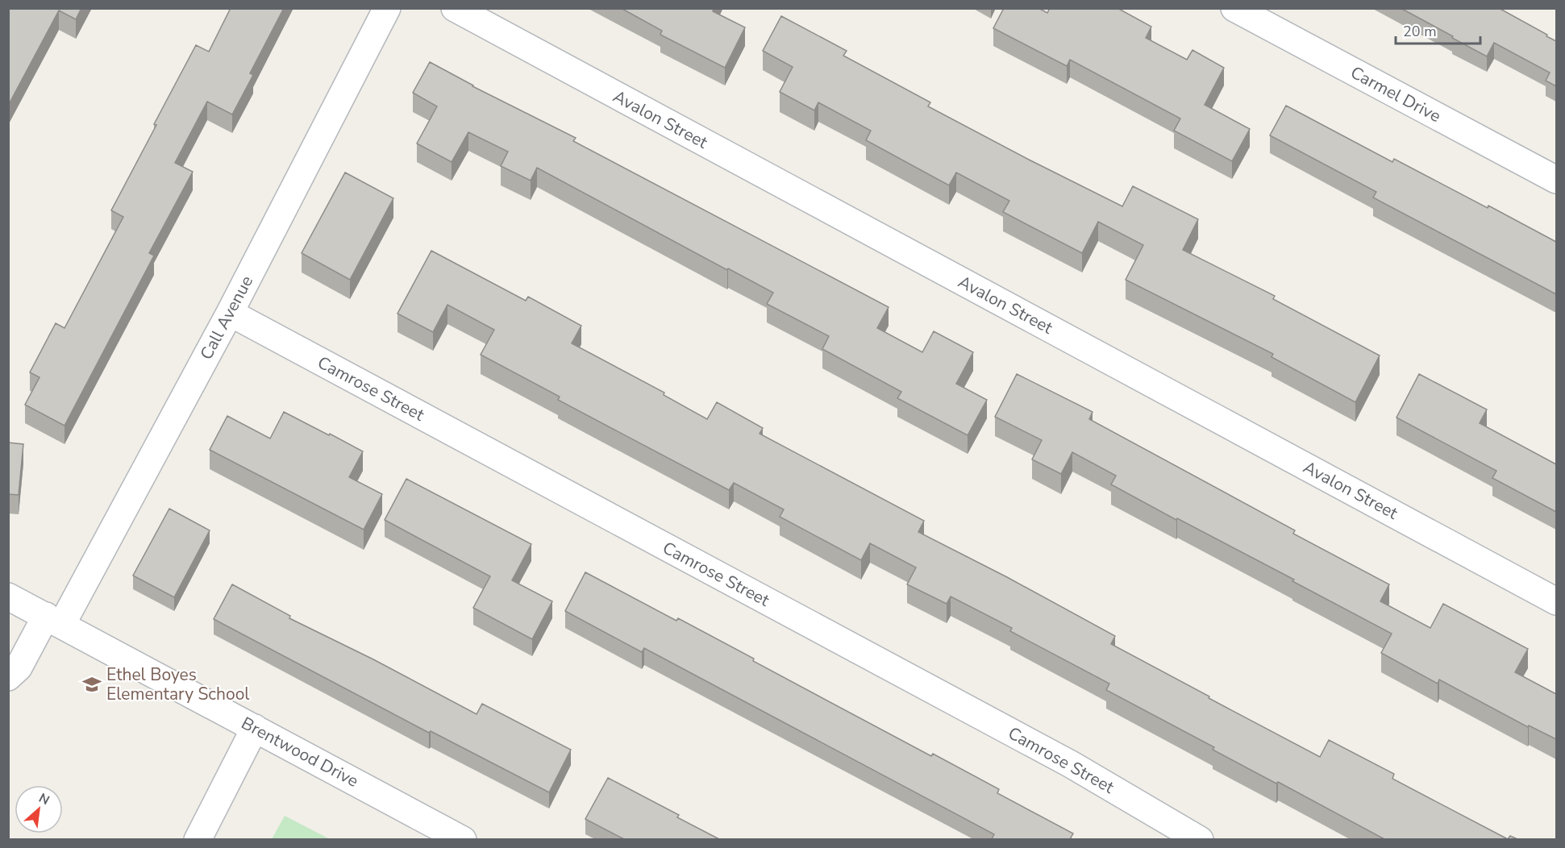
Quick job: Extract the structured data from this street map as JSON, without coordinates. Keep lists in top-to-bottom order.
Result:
{
  "streets": {
    "street": [
      "Carmel Drive",
      "Avalon Street",
      "Call Avenue",
      "Camrose Street",
      "Brentwood Drive"
    ]
  },
  "crossings": [
    ["Call Avenue", "Camrose Street"],
    ["Call Avenue", "Brentwood Drive"]
  ],
  "places": {
    "school or university": ["Ethel Boyes Elementary School"]
  },
  "scale_bar": "20 m",
  "north": "top right"
}
